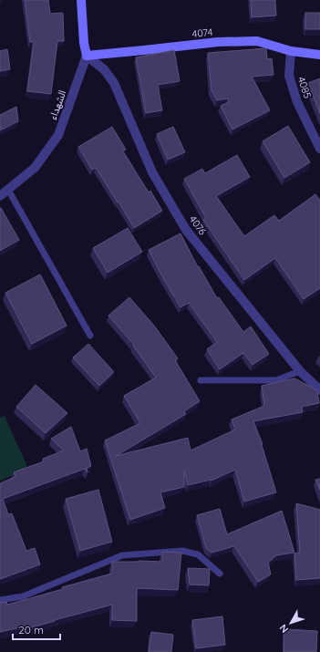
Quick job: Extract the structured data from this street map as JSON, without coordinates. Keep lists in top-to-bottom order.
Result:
{
  "streets": {
    "street": [
      "4074",
      "4085",
      "الشهداء",
      "4076"
    ]
  },
  "crossings": [
    ["4074", "4085"],
    ["4074", "الشهداء"],
    ["4074", "4076"],
    ["الشهداء", "4076"]
  ],
  "scale_bar": "20 m",
  "north": "bottom left"
}
